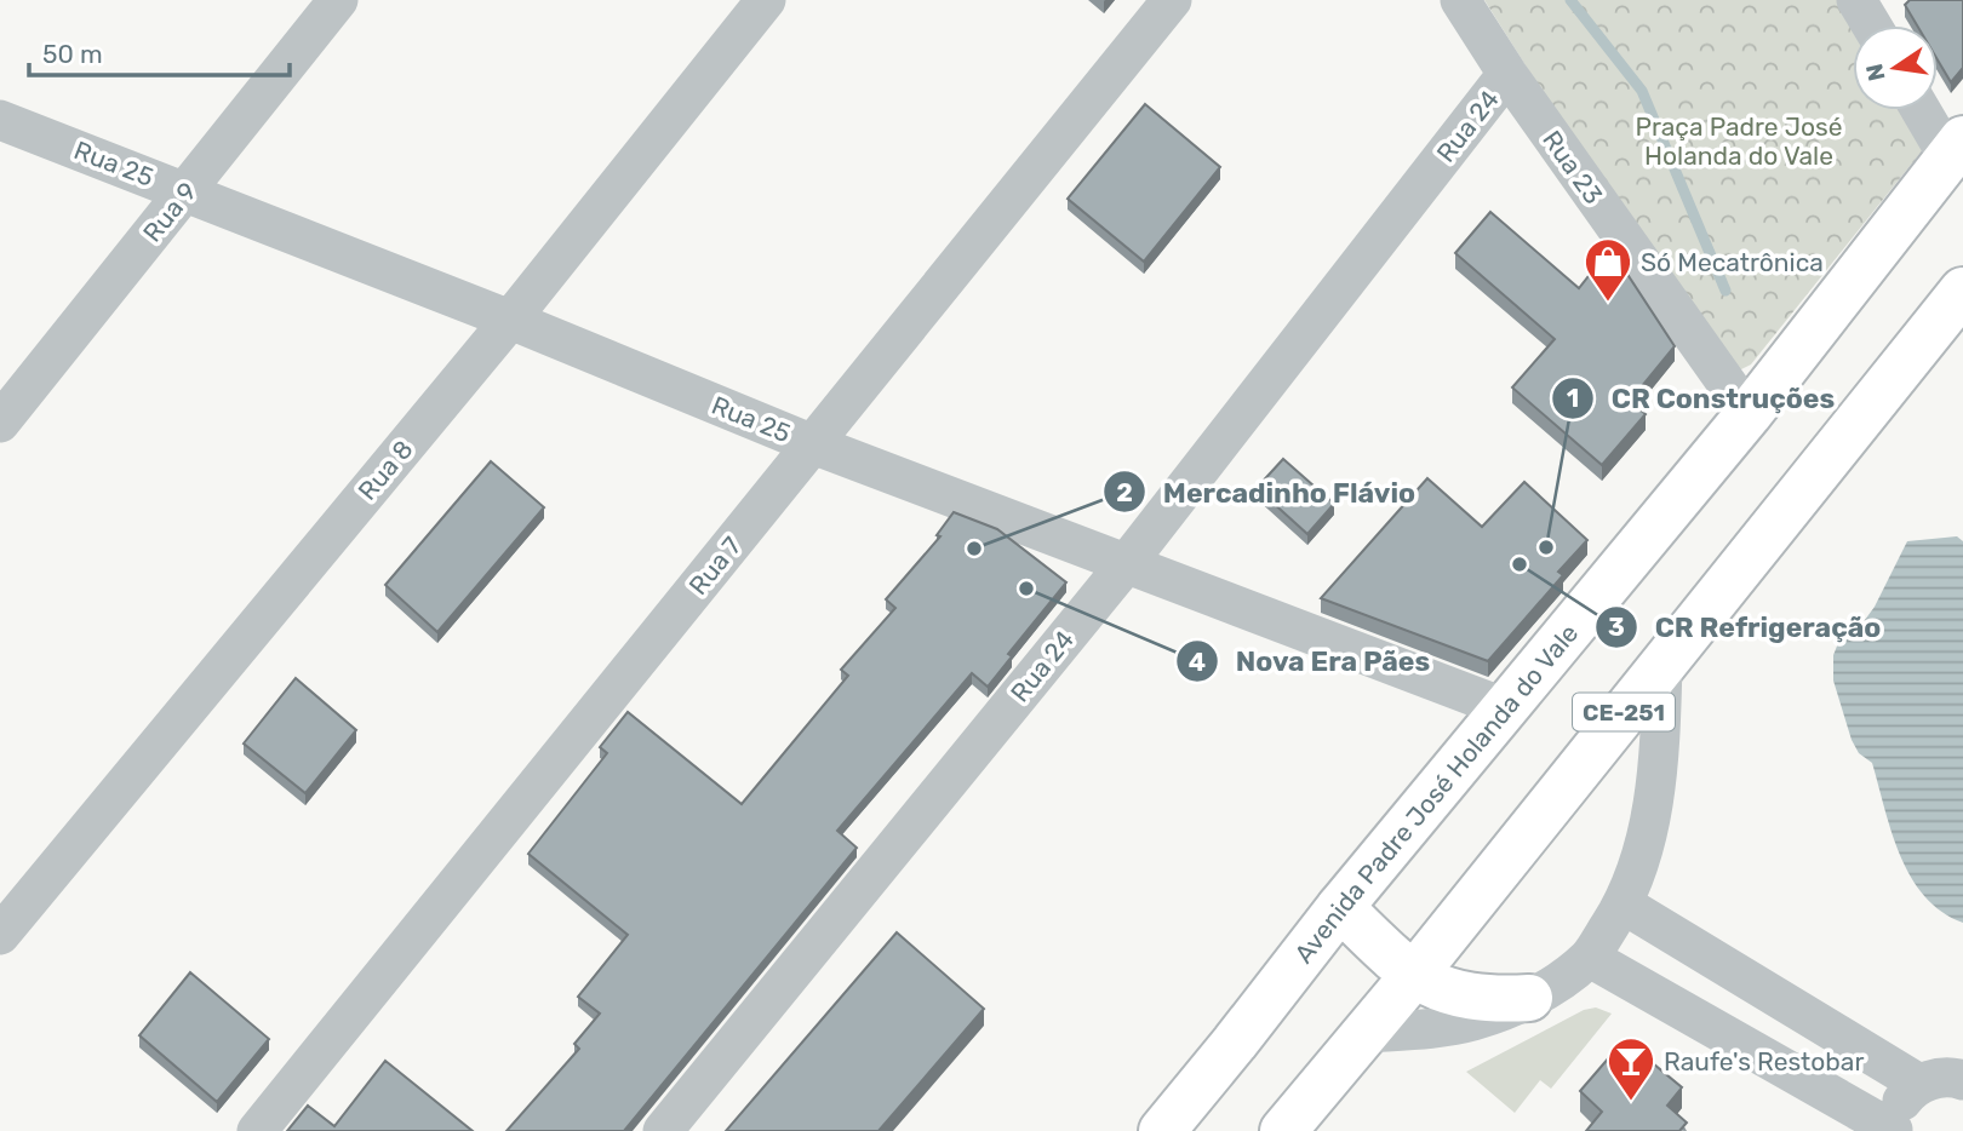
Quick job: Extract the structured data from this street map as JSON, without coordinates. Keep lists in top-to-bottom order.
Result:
{
  "streets": {
    "main road": ["CE-251", "Avenida Padre José Holanda do Vale"],
    "street": [
      "Rua 24",
      "Rua 25",
      "Rua 23",
      "Rua 9",
      "Rua 8",
      "Rua 7"
    ]
  },
  "crossings": [
    ["Rua 24", "Rua 25"],
    ["Rua 24", "Rua 23"],
    ["Rua 25", "Rua 9"],
    ["Rua 25", "Rua 8"],
    ["Rua 25", "Rua 7"],
    ["Rua 25", "Avenida Padre José Holanda do Vale"],
    ["Rua 23", "Avenida Padre José Holanda do Vale"]
  ],
  "parks": ["Praça Padre José Holanda do Vale"],
  "places": {
    "shop": ["Só Mecatrônica"],
    "other": [
      "CR Construções",
      "Mercadinho Flávio",
      "CR Refrigeração",
      "Nova Era Pães"
    ],
    "bar": ["Raufe's Restobar"]
  },
  "scale_bar": "50 m",
  "north": "left"
}
